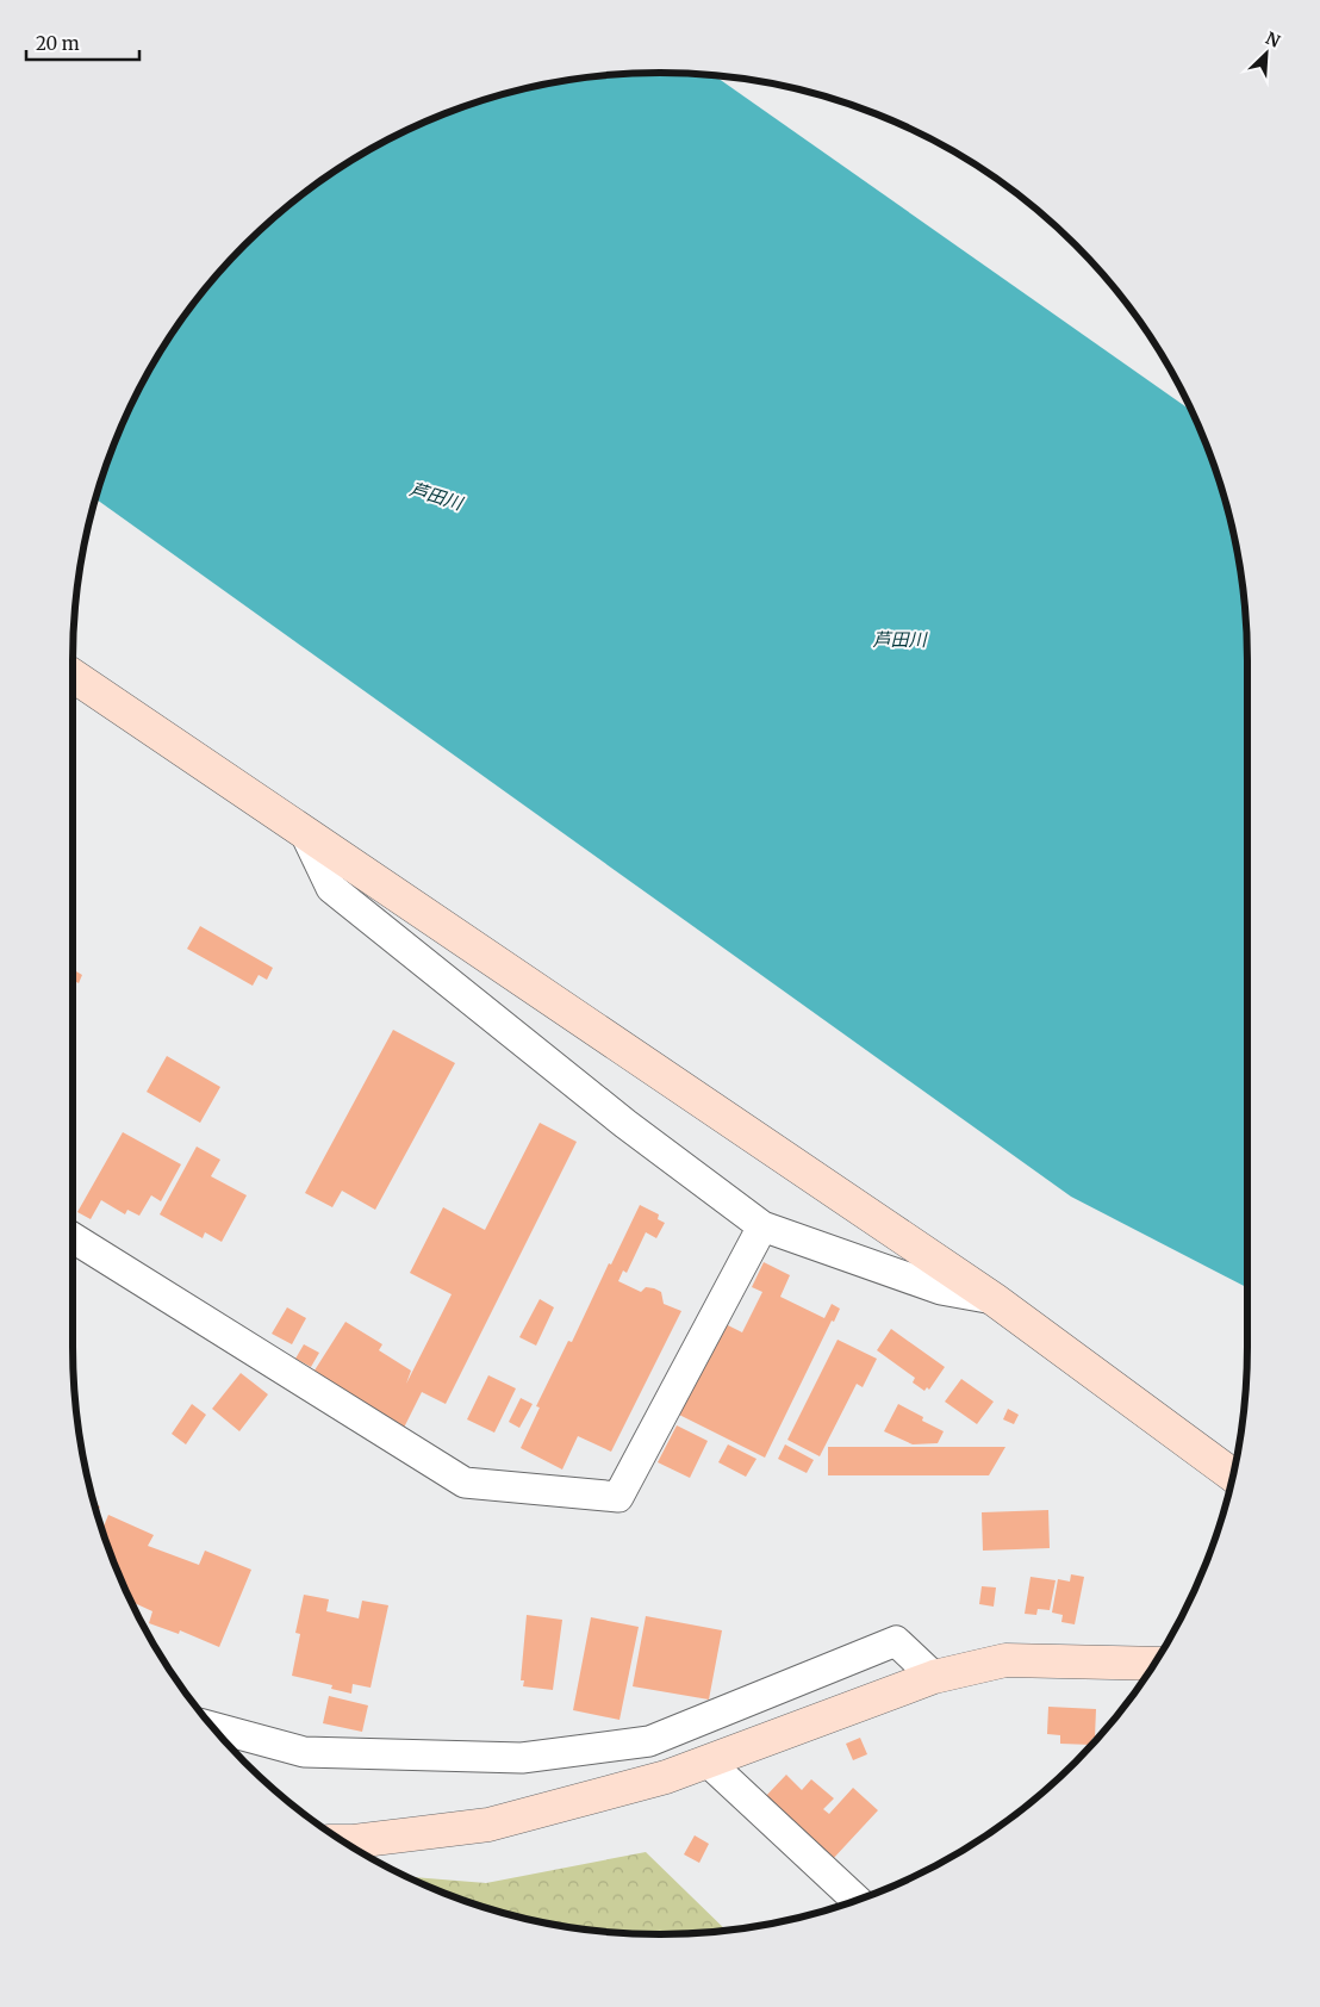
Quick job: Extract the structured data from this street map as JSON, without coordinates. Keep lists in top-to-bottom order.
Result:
{
  "water": ["芦田川"],
  "scale_bar": "20 m",
  "north": "top right"
}
